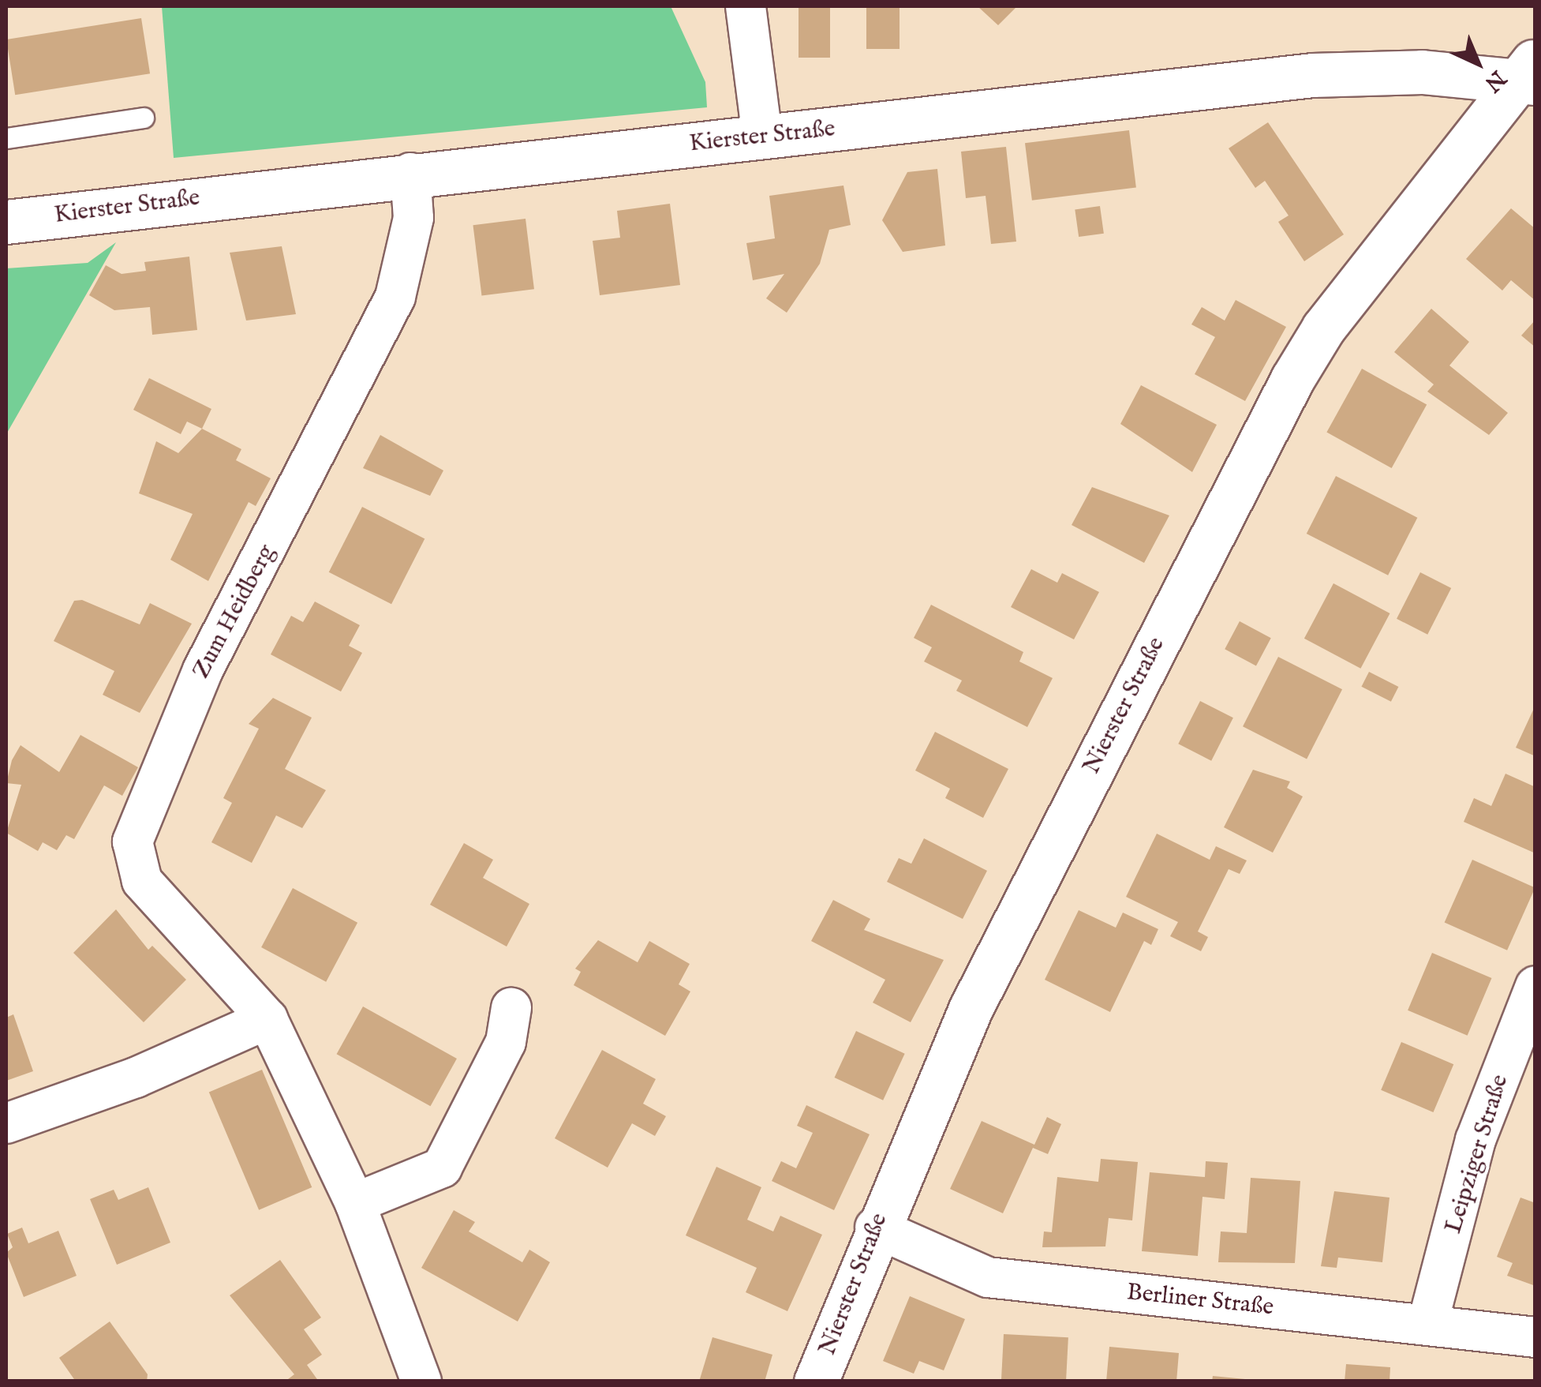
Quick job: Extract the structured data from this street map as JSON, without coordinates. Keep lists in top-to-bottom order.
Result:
{
  "streets": {
    "street": [
      "Kierster Straße",
      "Zum Heidberg",
      "Nierster Straße",
      "Leipziger Straße",
      "Berliner Straße"
    ]
  },
  "crossings": [
    ["Kierster Straße", "Zum Heidberg"],
    ["Kierster Straße", "Nierster Straße"],
    ["Nierster Straße", "Berliner Straße"],
    ["Leipziger Straße", "Berliner Straße"]
  ],
  "north": "bottom right"
}
